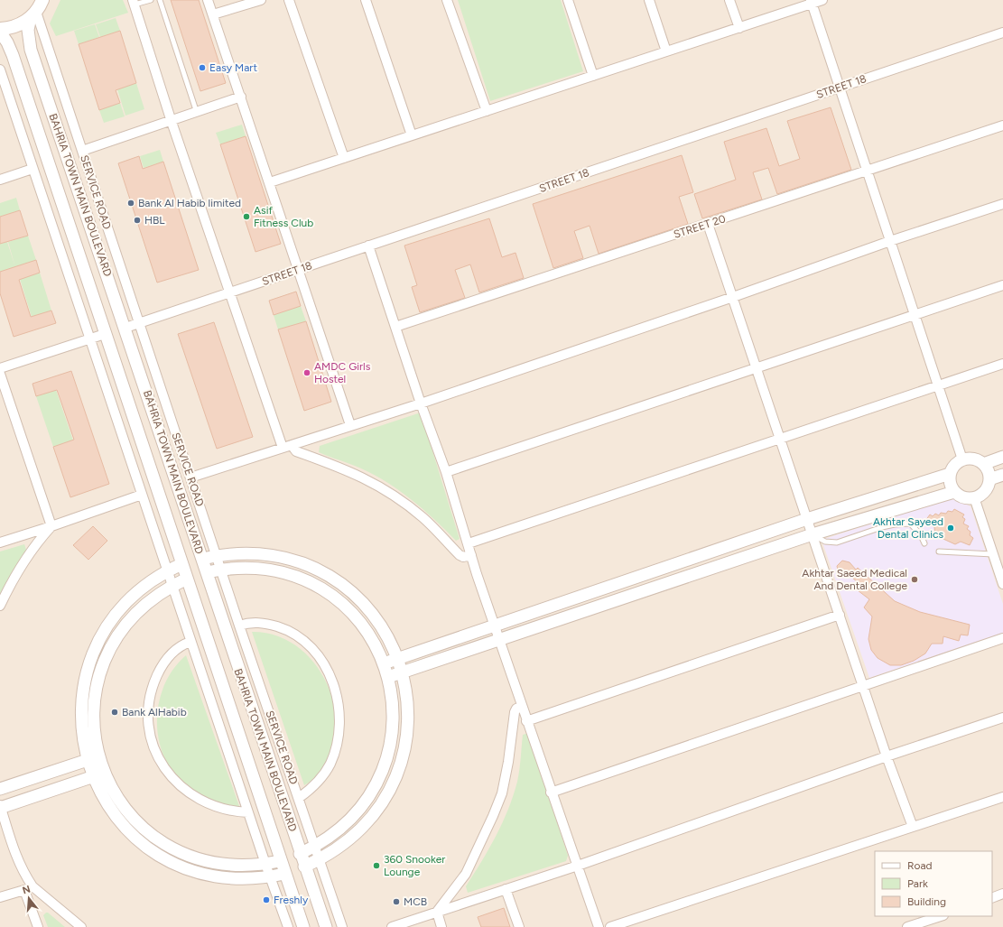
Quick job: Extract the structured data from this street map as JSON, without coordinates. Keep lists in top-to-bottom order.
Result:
{
  "streets": {
    "street": [
      "STREET 18",
      "SERVICE ROAD",
      "BAHRIA TOWN MAIN BOULEVARD",
      "STREET 20"
    ]
  },
  "crossings": [
    ["STREET 18", "SERVICE ROAD"],
    ["STREET 18", "BAHRIA TOWN MAIN BOULEVARD"],
    ["SERVICE ROAD", "BAHRIA TOWN MAIN BOULEVARD"]
  ],
  "places": [
    "Easy Mart",
    "Bank Al Habib limited",
    "Asif Fitness Club",
    "HBL",
    "AMDC Girls Hostel",
    "Akhtar Sayeed Dental Clinics",
    "Akhtar Saeed Medical And Dental College",
    "Bank AlHabib",
    "360 Snooker Lounge",
    "Freshly",
    "MCB"
  ],
  "legend": ["Road", "Park", "Building"],
  "north": "top"
}
